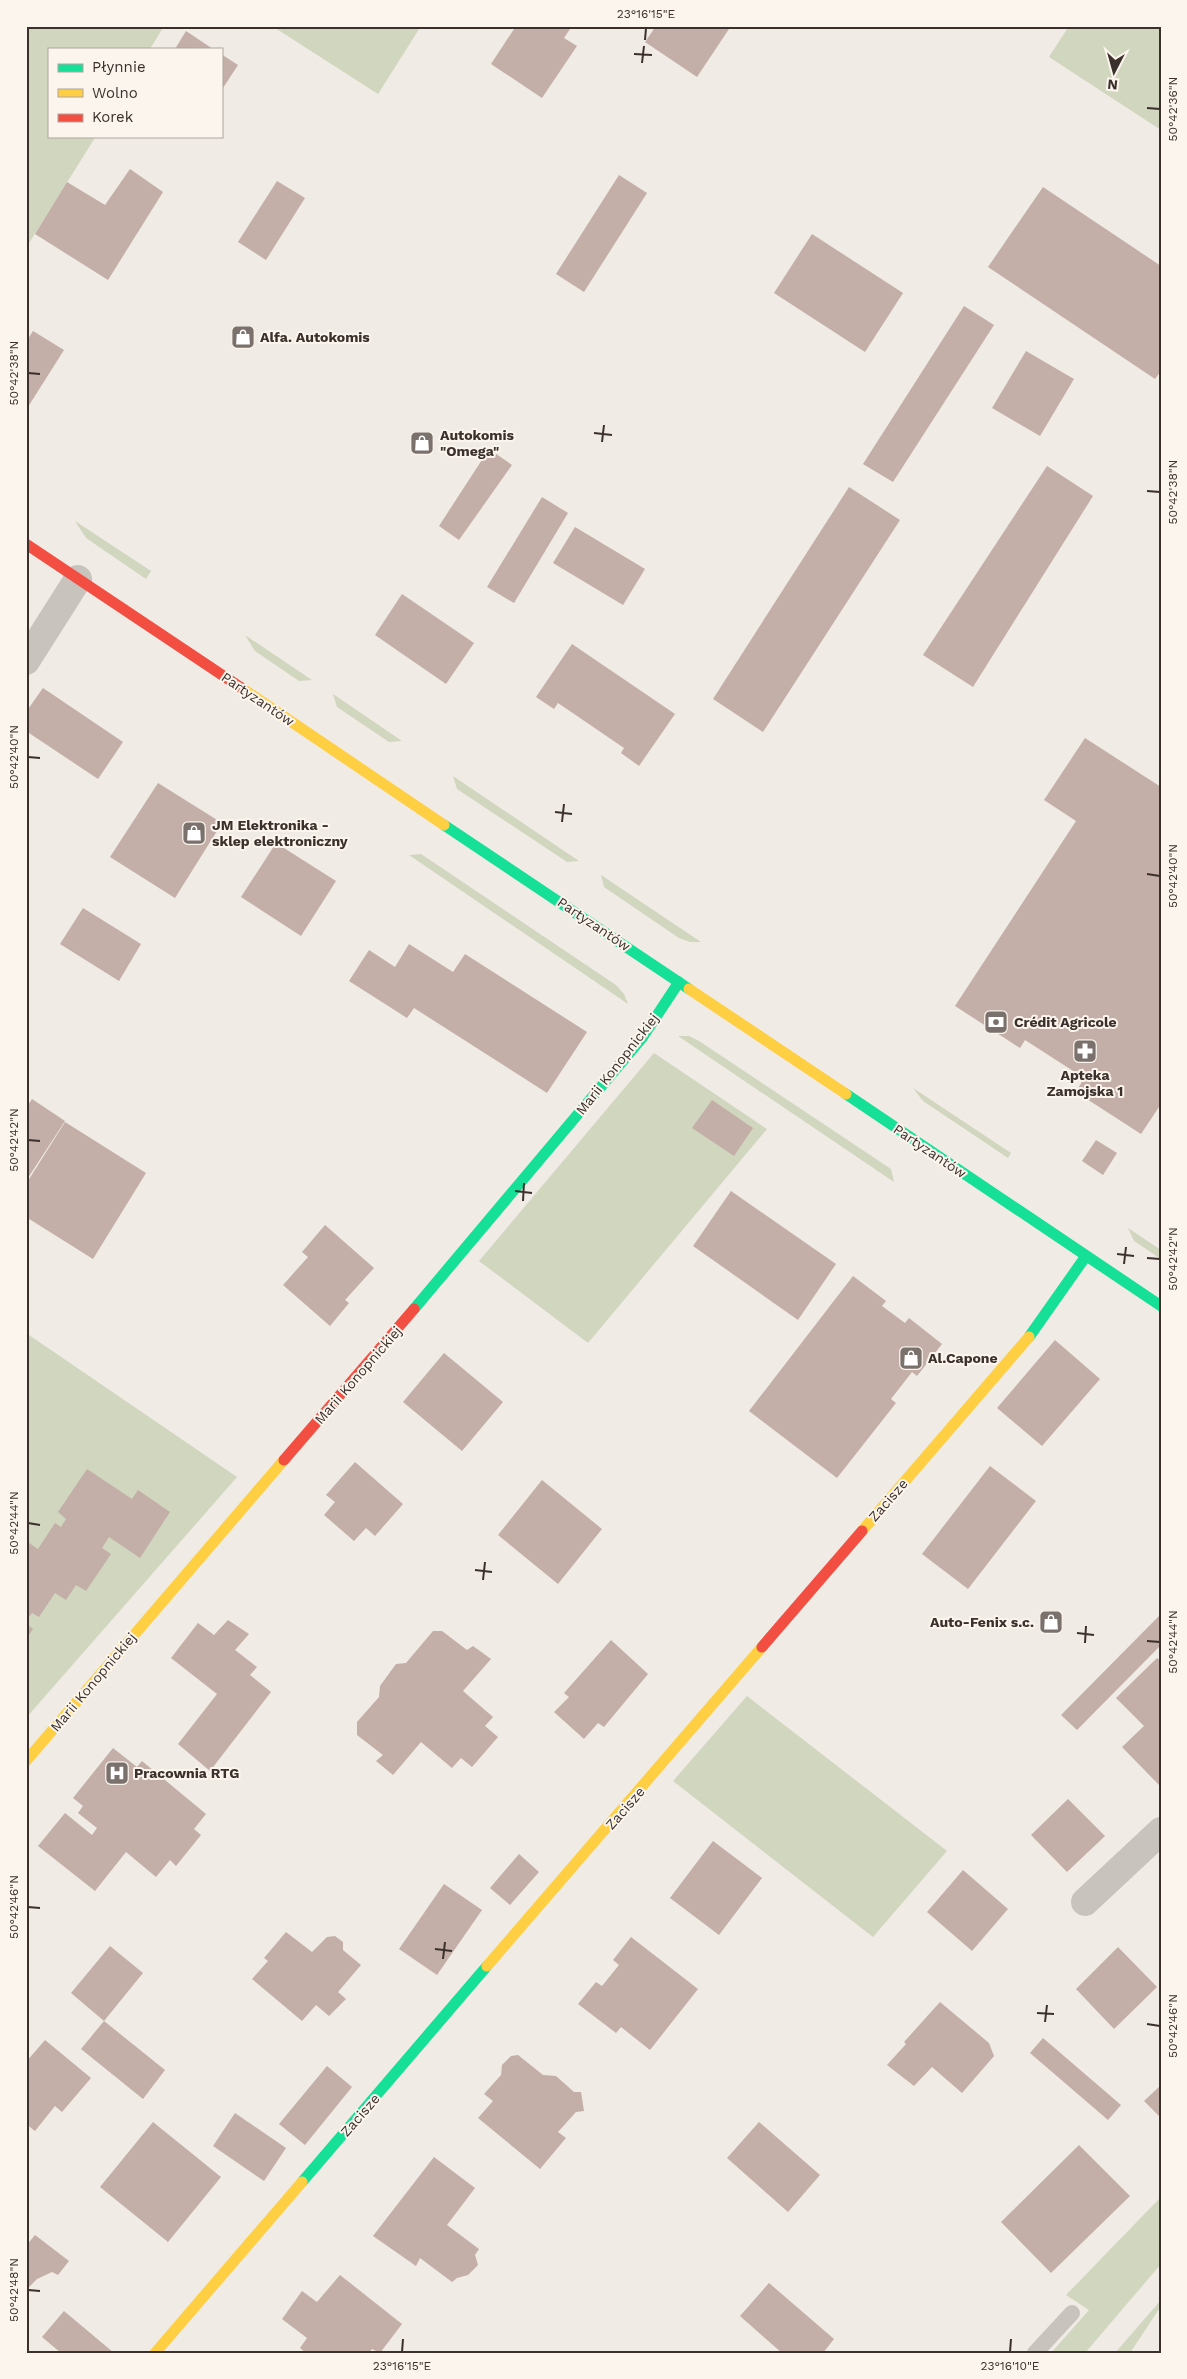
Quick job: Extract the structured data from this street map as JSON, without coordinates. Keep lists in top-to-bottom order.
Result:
{
  "streets": {
    "street": ["Partyzantów", "Marii Konopnickiej", "Zacisze"]
  },
  "crossings": [
    ["Partyzantów", "Marii Konopnickiej"],
    ["Partyzantów", "Zacisze"]
  ],
  "places": {
    "shop": [
      "Alfa. Autokomis",
      "Autokomis \"Omega\"",
      "JM Elektronika - sklep elektroniczny",
      "Al.Capone",
      "Auto-Fenix s.c."
    ],
    "bank": ["Crédit Agricole"],
    "pharmacy": ["Apteka Zamojska 1"],
    "hospital": ["Pracownia RTG"]
  },
  "legend": ["Płynnie", "Wolno", "Korek"],
  "north": "bottom",
  "coordinates": [
    "23°16'15\"E",
    "50°42'36\"N",
    "50°42'38\"N",
    "50°42'40\"N",
    "50°42'42\"N",
    "50°42'44\"N",
    "50°42'46\"N",
    "50°42'48\"N",
    "23°16'10\"E"
  ]
}
